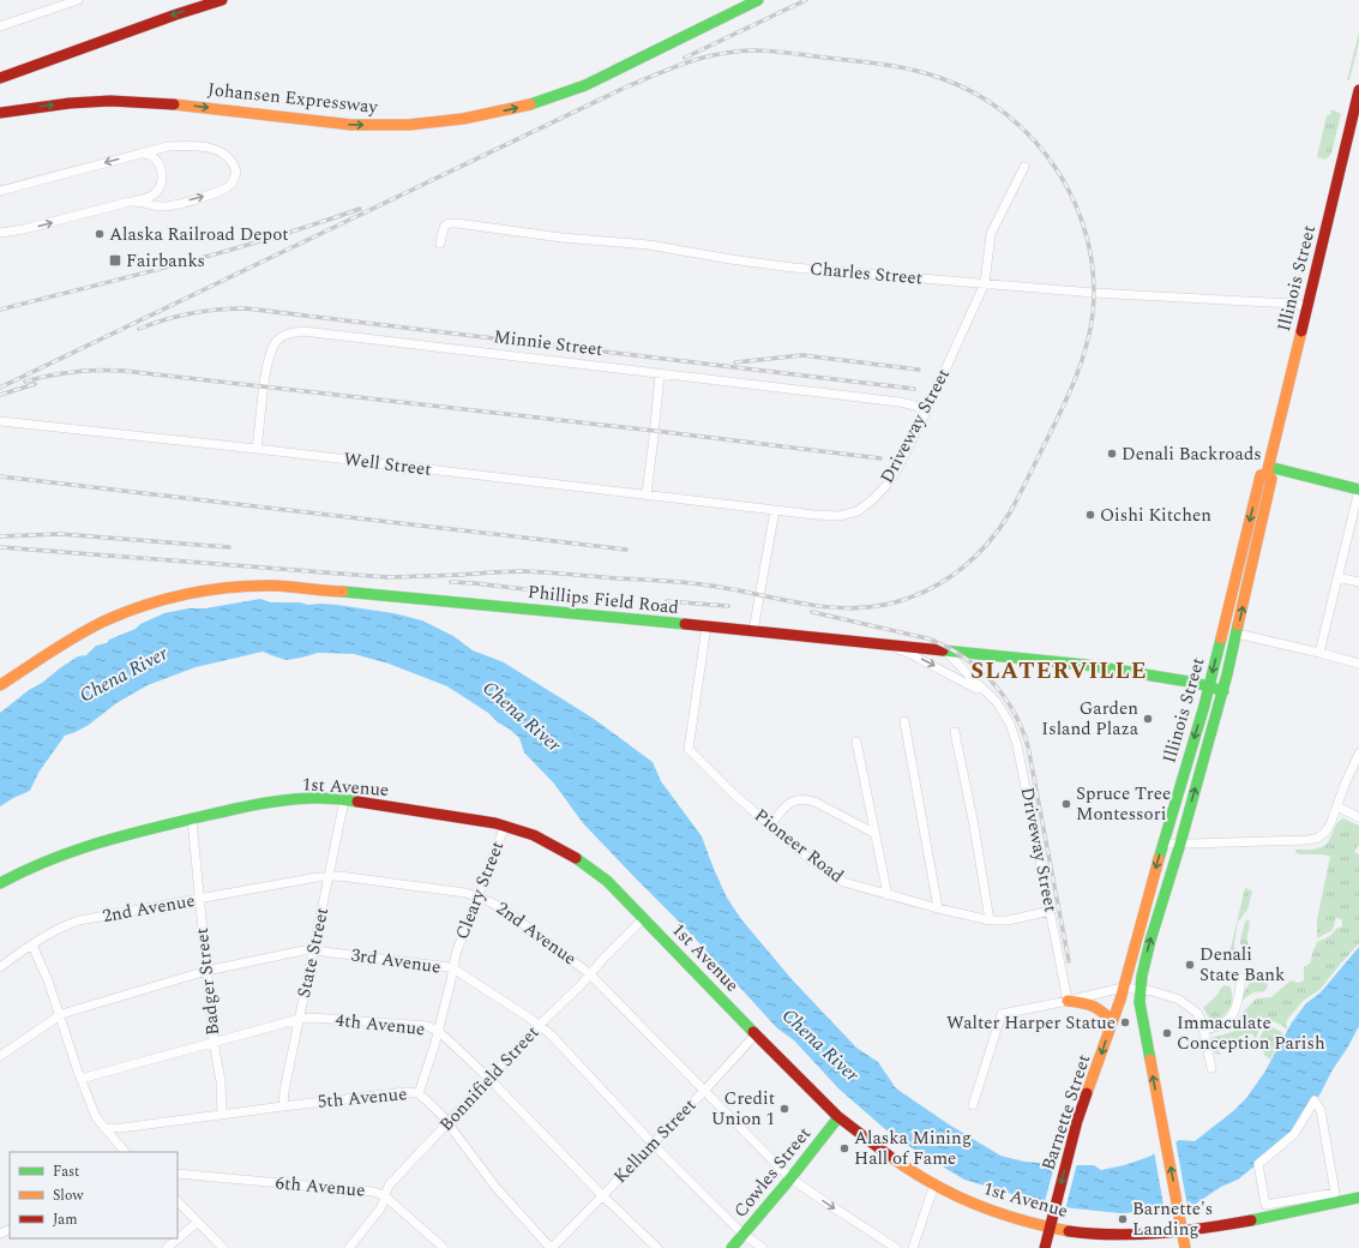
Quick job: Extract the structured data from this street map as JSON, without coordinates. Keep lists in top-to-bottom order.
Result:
{
  "streets": {
    "main road": [
      "Johansen Expressway",
      "Illinois Street",
      "Phillips Field Road",
      "1st Avenue",
      "Barnette Street",
      "Cowles Street"
    ],
    "street": [
      "Charles Street",
      "Minnie Street",
      "Driveway Street",
      "Well Street",
      "Pioneer Road",
      "Cleary Street",
      "2nd Avenue",
      "State Street",
      "3rd Avenue",
      "Badger Street",
      "4th Avenue",
      "Bonnifield Street",
      "5th Avenue",
      "Kellum Street",
      "6th Avenue"
    ]
  },
  "crossings": [
    ["Charles Street", "Illinois Street"],
    ["Charles Street", "Driveway Street"],
    ["Illinois Street", "Phillips Field Road"],
    ["Illinois Street", "1st Avenue"],
    ["Illinois Street", "Barnette Street"],
    ["Minnie Street", "Driveway Street"],
    ["Minnie Street", "Well Street"],
    ["Driveway Street", "Well Street"],
    ["Driveway Street", "Phillips Field Road"],
    ["Driveway Street", "Pioneer Road"],
    ["Phillips Field Road", "Pioneer Road"],
    ["1st Avenue", "Cleary Street"],
    ["1st Avenue", "State Street"],
    ["1st Avenue", "Badger Street"],
    ["1st Avenue", "Bonnifield Street"],
    ["1st Avenue", "Barnette Street"],
    ["1st Avenue", "Kellum Street"],
    ["1st Avenue", "Cowles Street"],
    ["Cleary Street", "2nd Avenue"],
    ["Cleary Street", "3rd Avenue"],
    ["Cleary Street", "4th Avenue"],
    ["Cleary Street", "5th Avenue"],
    ["2nd Avenue", "State Street"],
    ["2nd Avenue", "Badger Street"],
    ["2nd Avenue", "Bonnifield Street"],
    ["2nd Avenue", "Kellum Street"],
    ["2nd Avenue", "Cowles Street"],
    ["State Street", "3rd Avenue"],
    ["State Street", "4th Avenue"],
    ["State Street", "5th Avenue"],
    ["3rd Avenue", "Badger Street"],
    ["3rd Avenue", "Bonnifield Street"],
    ["3rd Avenue", "Kellum Street"],
    ["3rd Avenue", "Cowles Street"],
    ["Badger Street", "4th Avenue"],
    ["Badger Street", "5th Avenue"],
    ["4th Avenue", "Bonnifield Street"],
    ["4th Avenue", "Kellum Street"],
    ["Bonnifield Street", "5th Avenue"],
    ["Bonnifield Street", "6th Avenue"],
    ["5th Avenue", "Kellum Street"]
  ],
  "one_way": ["Johansen Expressway", "Barnette Street"],
  "districts": ["SLATERVILLE"],
  "water": ["Chena River"],
  "places": {
    "other": [
      "Alaska Railroad Depot",
      "Denali Backroads",
      "Oishi Kitchen",
      "Garden Island Plaza",
      "Spruce Tree Montessori",
      "Denali State Bank",
      "Walter Harper Statue",
      "Immaculate Conception Parish",
      "Credit Union 1",
      "Alaska Mining Hall of Fame",
      "Barnette's Landing"
    ],
    "transit": ["Fairbanks"]
  },
  "legend": ["Fast", "Slow", "Jam"]
}
